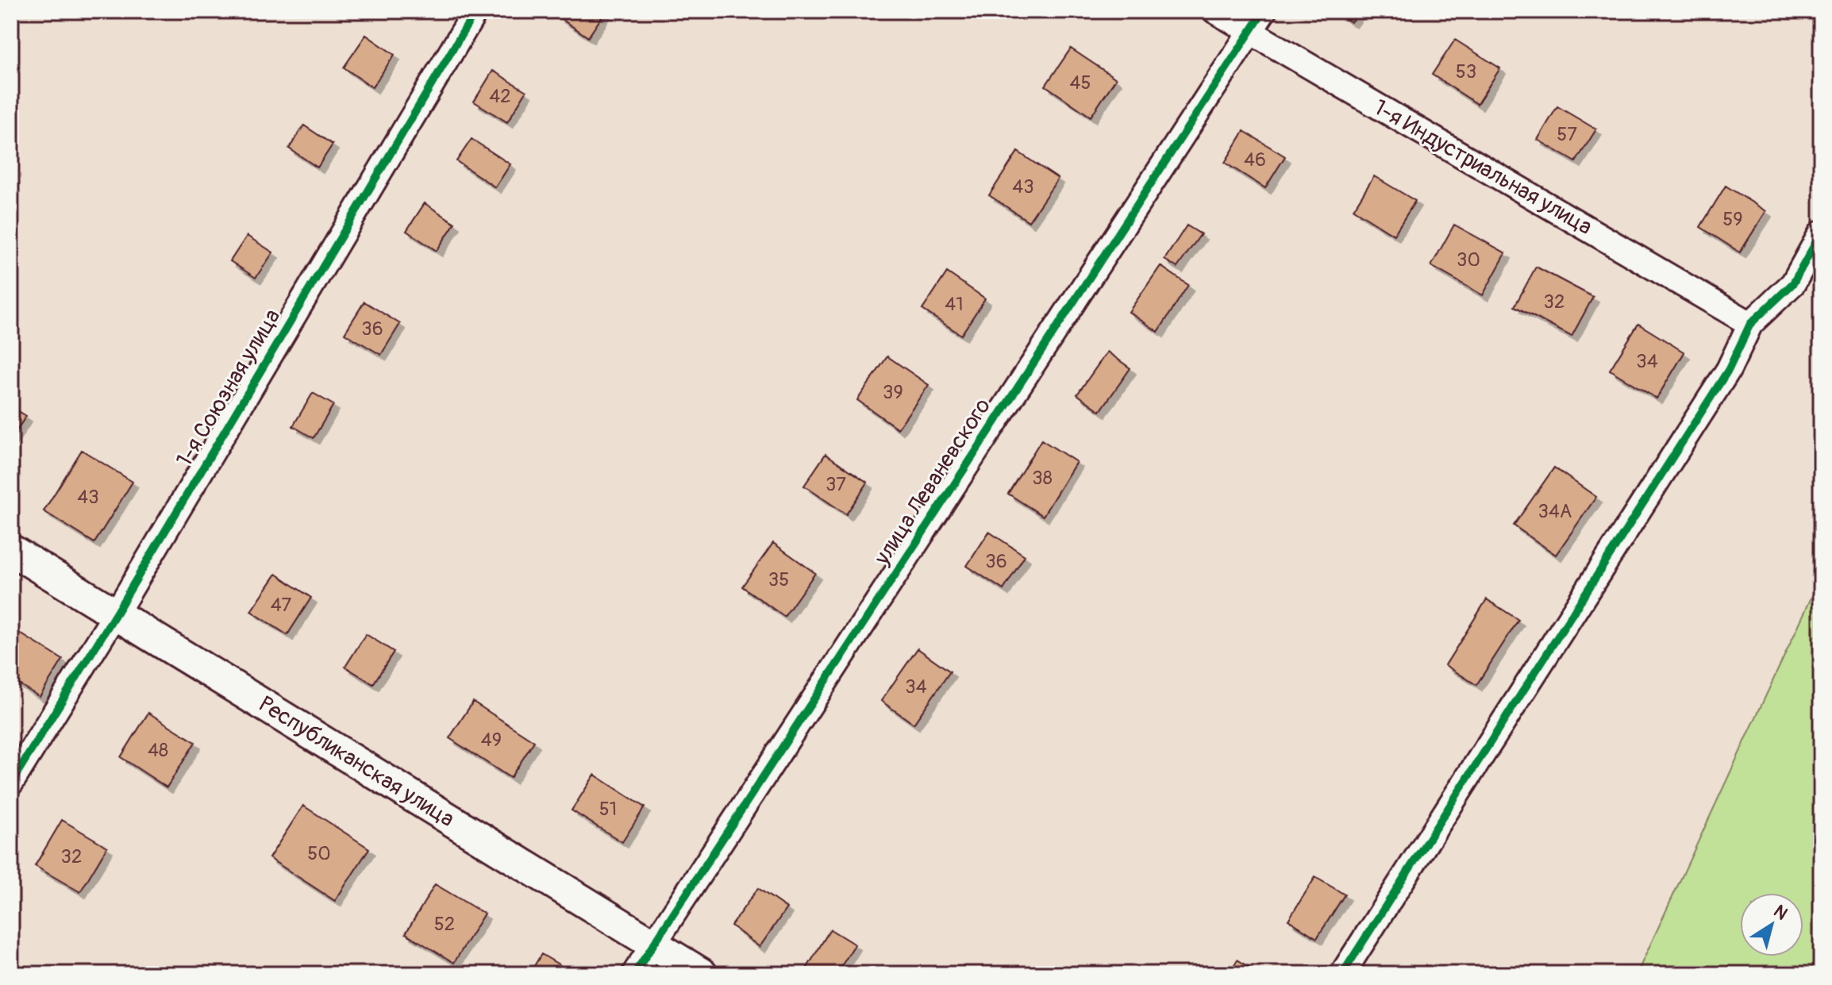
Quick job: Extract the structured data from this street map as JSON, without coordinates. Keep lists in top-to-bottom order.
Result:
{
  "streets": {
    "street": [
      "1-я Индустриальная улица",
      "1-я Союзная улица",
      "улица Леваневского",
      "Республиканская улица"
    ]
  },
  "crossings": [
    ["1-я Индустриальная улица", "улица Леваневского"],
    ["1-я Союзная улица", "Республиканская улица"],
    ["улица Леваневского", "Республиканская улица"]
  ],
  "house_numbers": [
    "53",
    "45",
    "42",
    "57",
    "46",
    "43",
    "59",
    "30",
    "32",
    "41",
    "36",
    "34",
    "39",
    "38",
    "37",
    "43",
    "34А",
    "36",
    "35",
    "47",
    "34",
    "49",
    "48",
    "51",
    "50",
    "32",
    "52"
  ],
  "north": "top right"
}
